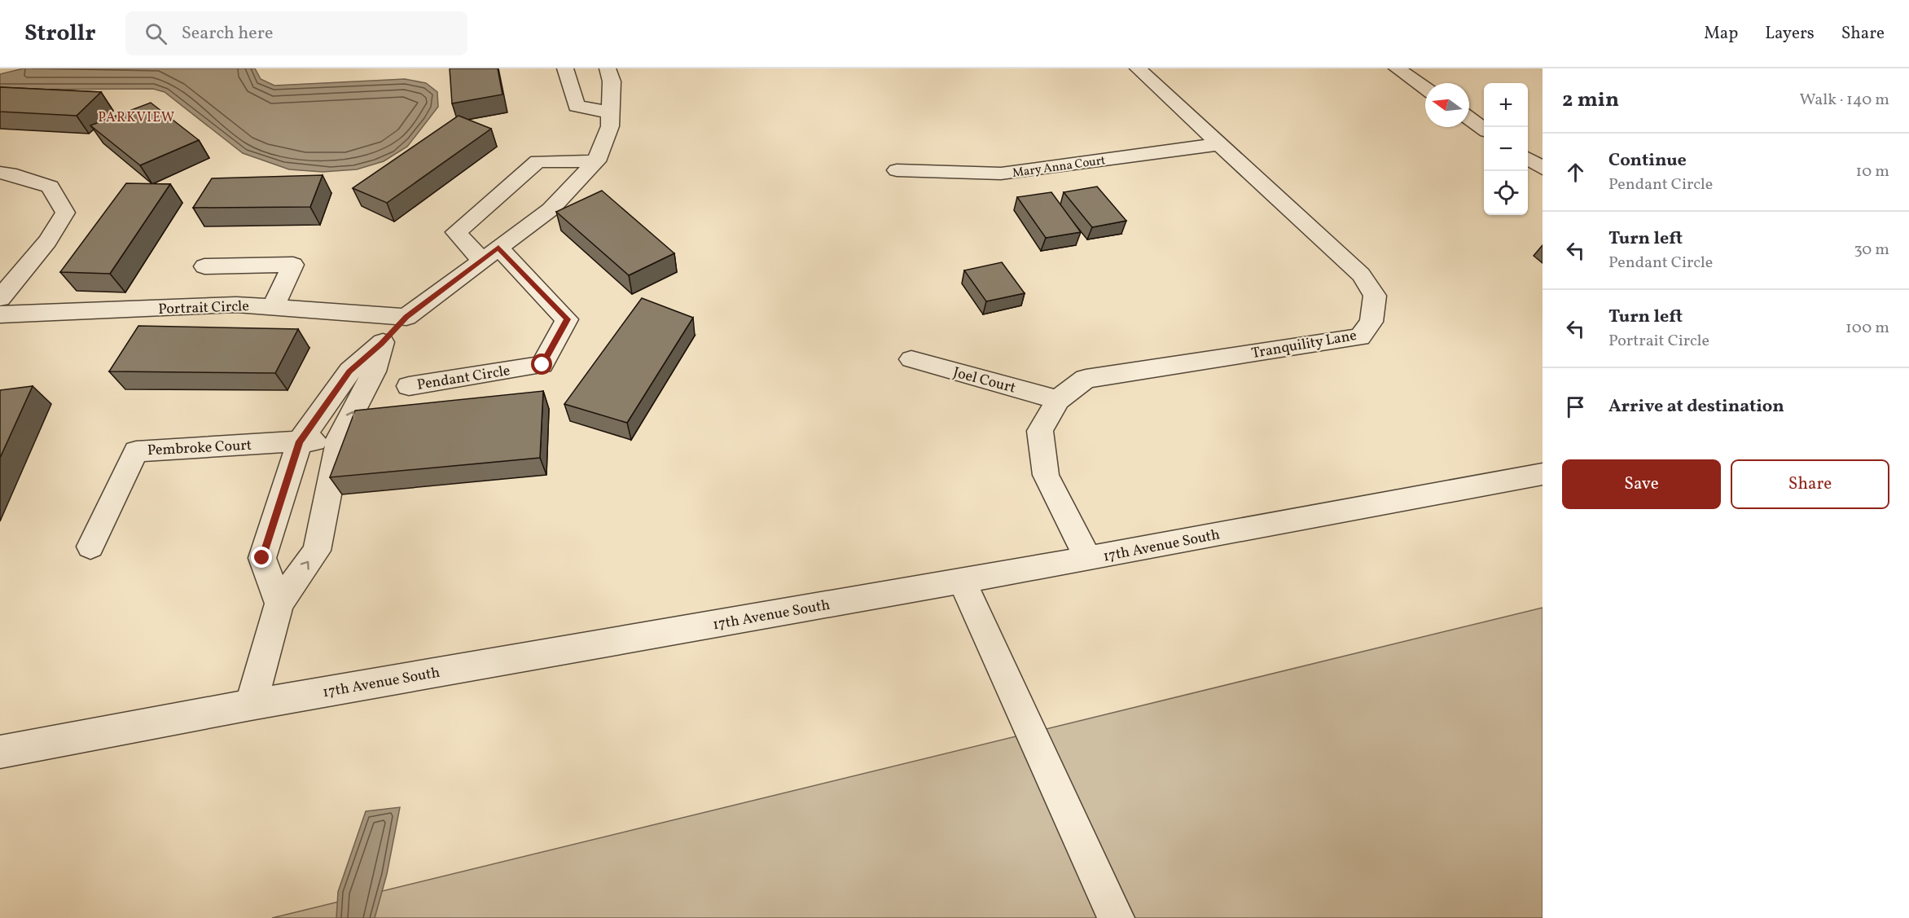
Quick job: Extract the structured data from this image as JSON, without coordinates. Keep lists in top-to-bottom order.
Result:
{
  "streets": {
    "street": [
      "Mary Anna Court",
      "Portrait Circle",
      "Tranquility Lane",
      "Pendant Circle",
      "Joel Court",
      "Pembroke Court",
      "17th Avenue South"
    ]
  },
  "crossings": [
    ["Mary Anna Court", "Tranquility Lane"],
    ["Tranquility Lane", "Joel Court"],
    ["Tranquility Lane", "17th Avenue South"]
  ],
  "districts": ["PARKVIEW"],
  "north": "left",
  "page": {
    "header": "Strollr",
    "search": "Search here",
    "nav": ["Map", "Layers", "Share"],
    "heading": ["2 min", "Walk · 140 m"],
    "map_buttons": ["+", "−"],
    "list": [
      ["Continue", "Pendant Circle", "10 m"],
      ["Turn left", "Pendant Circle", "30 m"],
      ["Turn left", "Portrait Circle", "100 m"],
      "Arrive at destination"
    ],
    "buttons": ["Save", "Share"]
  }
}
